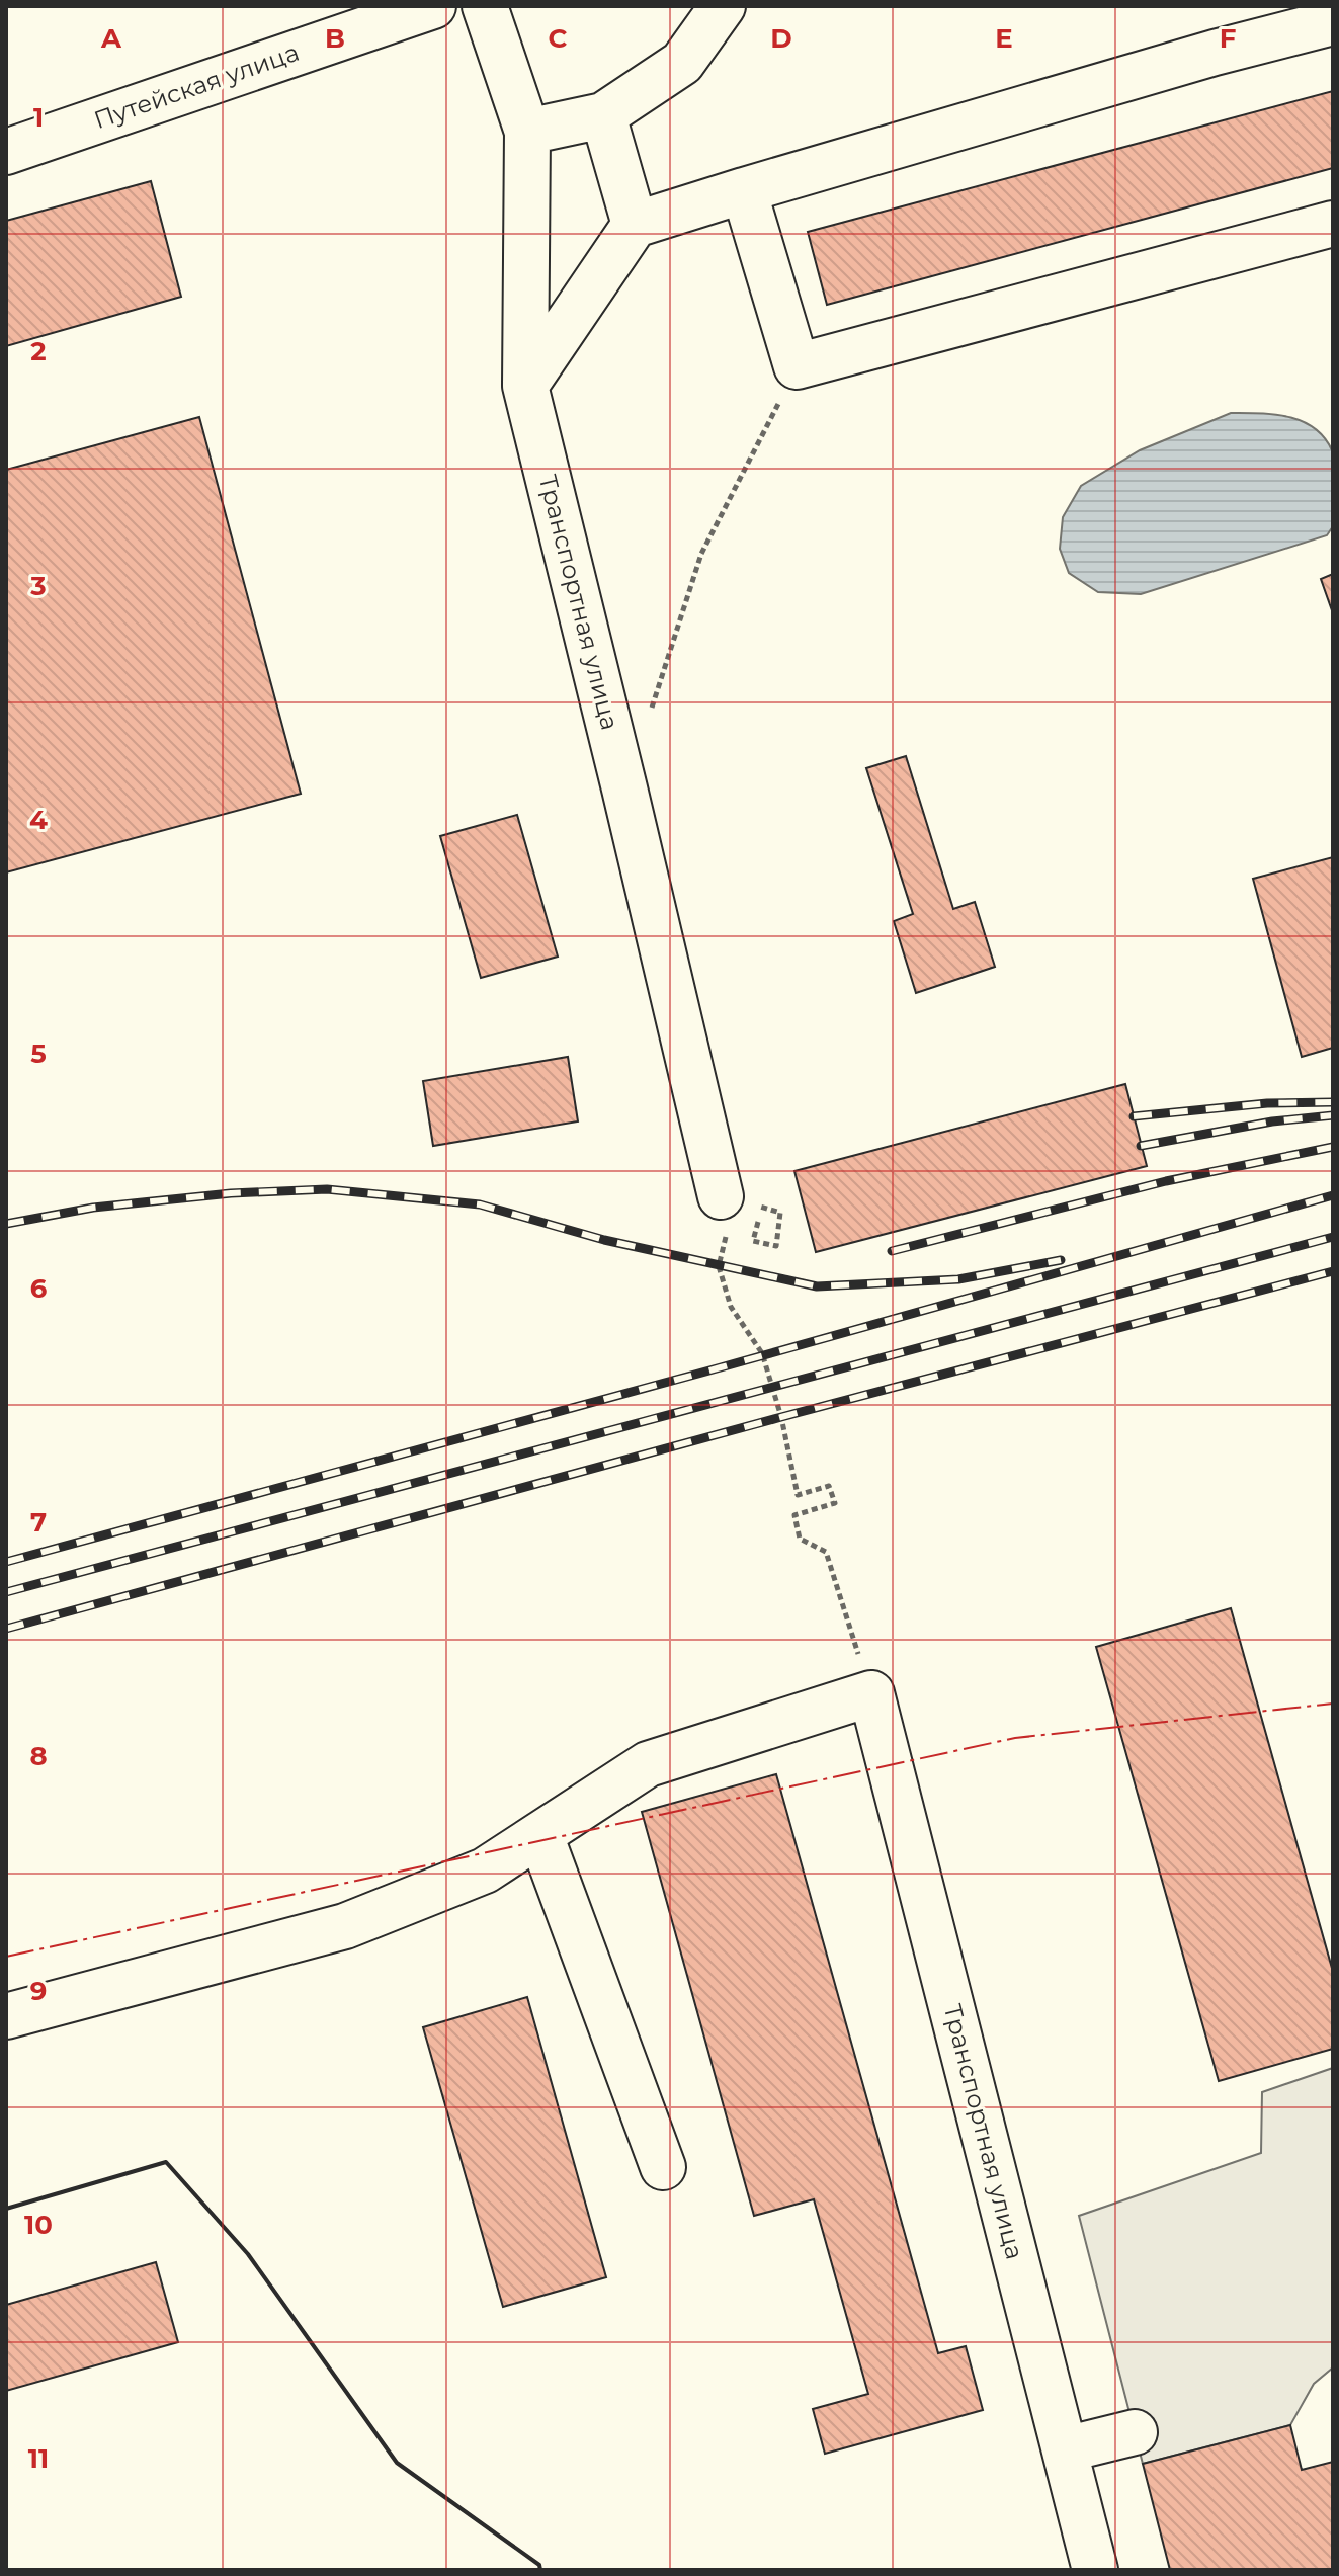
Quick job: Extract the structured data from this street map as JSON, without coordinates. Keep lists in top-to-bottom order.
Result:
{
  "streets": {
    "street": ["Путейская улица", "Транспортная улица"]
  },
  "grid": {
    "columns": [
      "A",
      "B",
      "C",
      "D",
      "E",
      "F"
    ],
    "rows": [
      "1",
      "2",
      "3",
      "4",
      "5",
      "6",
      "7",
      "8",
      "9",
      "10",
      "11"
    ]
  }
}
